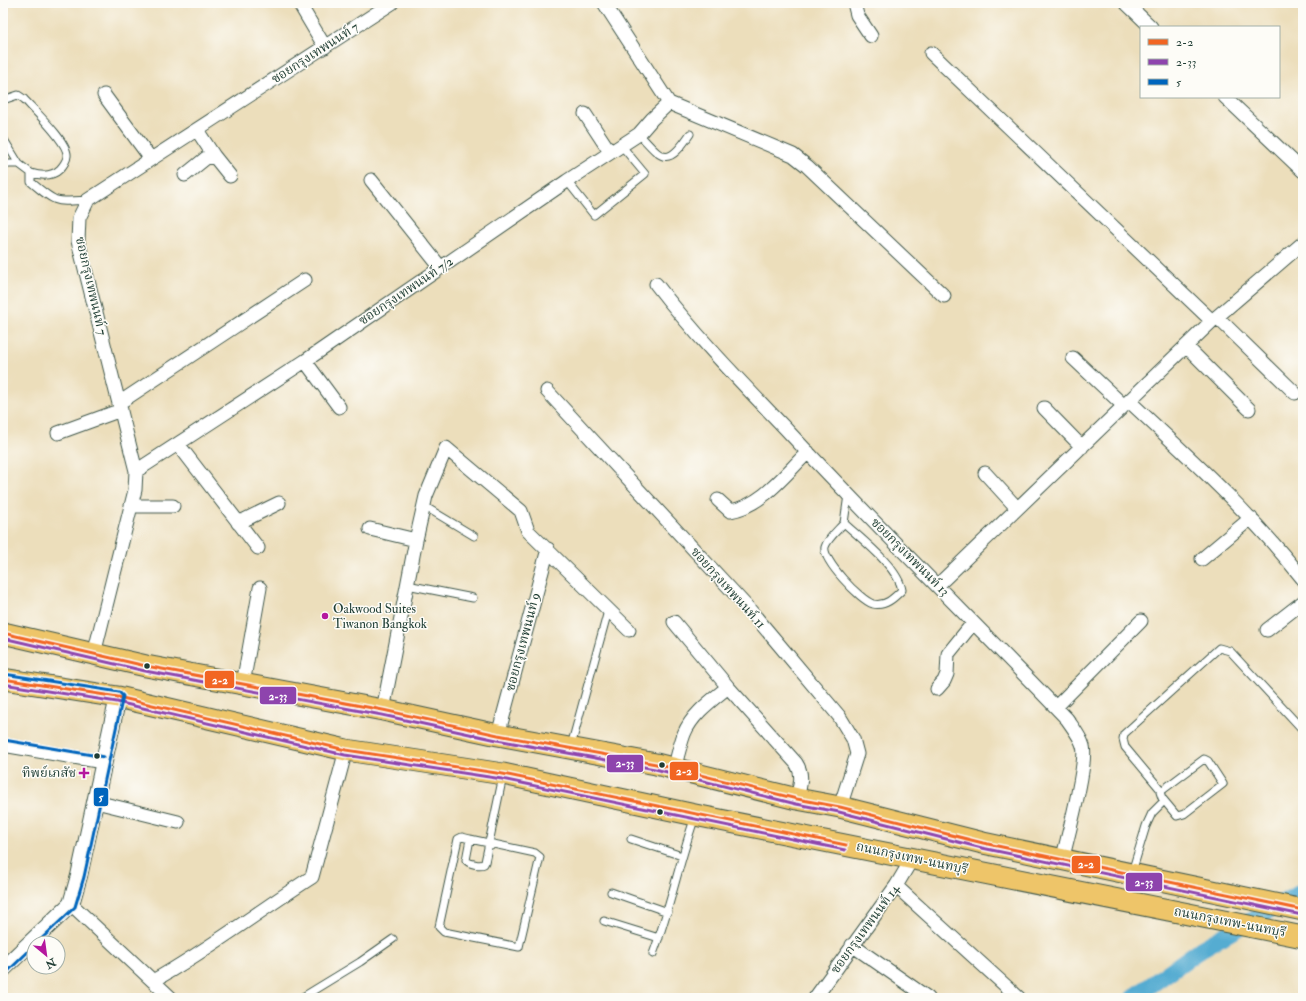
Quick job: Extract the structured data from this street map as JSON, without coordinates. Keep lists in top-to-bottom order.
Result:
{
  "streets": {
    "main road": ["ถนนกรุงเทพ-นนทบุรี"],
    "street": [
      "ซอยกรุงเทพนนท์ 7",
      "ซอยกรุงเทพนนท์ 7/2",
      "ซอยกรุงเทพนนท์ 13",
      "ซอยกรุงเทพนนท์ 11",
      "ซอยกรุงเทพนนท์ 9",
      "ซอยกรุงเทพนนท์ 14"
    ]
  },
  "crossings": [
    ["ซอยกรุงเทพนนท์ 7", "ซอยกรุงเทพนนท์ 7/2"],
    ["ซอยกรุงเทพนนท์ 7", "ถนนกรุงเทพ-นนทบุรี"],
    ["ซอยกรุงเทพนนท์ 13", "ถนนกรุงเทพ-นนทบุรี"],
    ["ซอยกรุงเทพนนท์ 11", "ถนนกรุงเทพ-นนทบุรี"],
    ["ซอยกรุงเทพนนท์ 9", "ถนนกรุงเทพ-นนทบุรี"],
    ["ถนนกรุงเทพ-นนทบุรี", "ซอยกรุงเทพนนท์ 14"]
  ],
  "places": {
    "other": ["Oakwood Suites Tiwanon Bangkok"],
    "health": ["ทิพย์เภสัช"]
  },
  "lines": ["transit line 2-2", "transit line 2-33", "transit line 5"],
  "legend": ["2-2", "2-33", "5"],
  "north": "bottom right"
}
